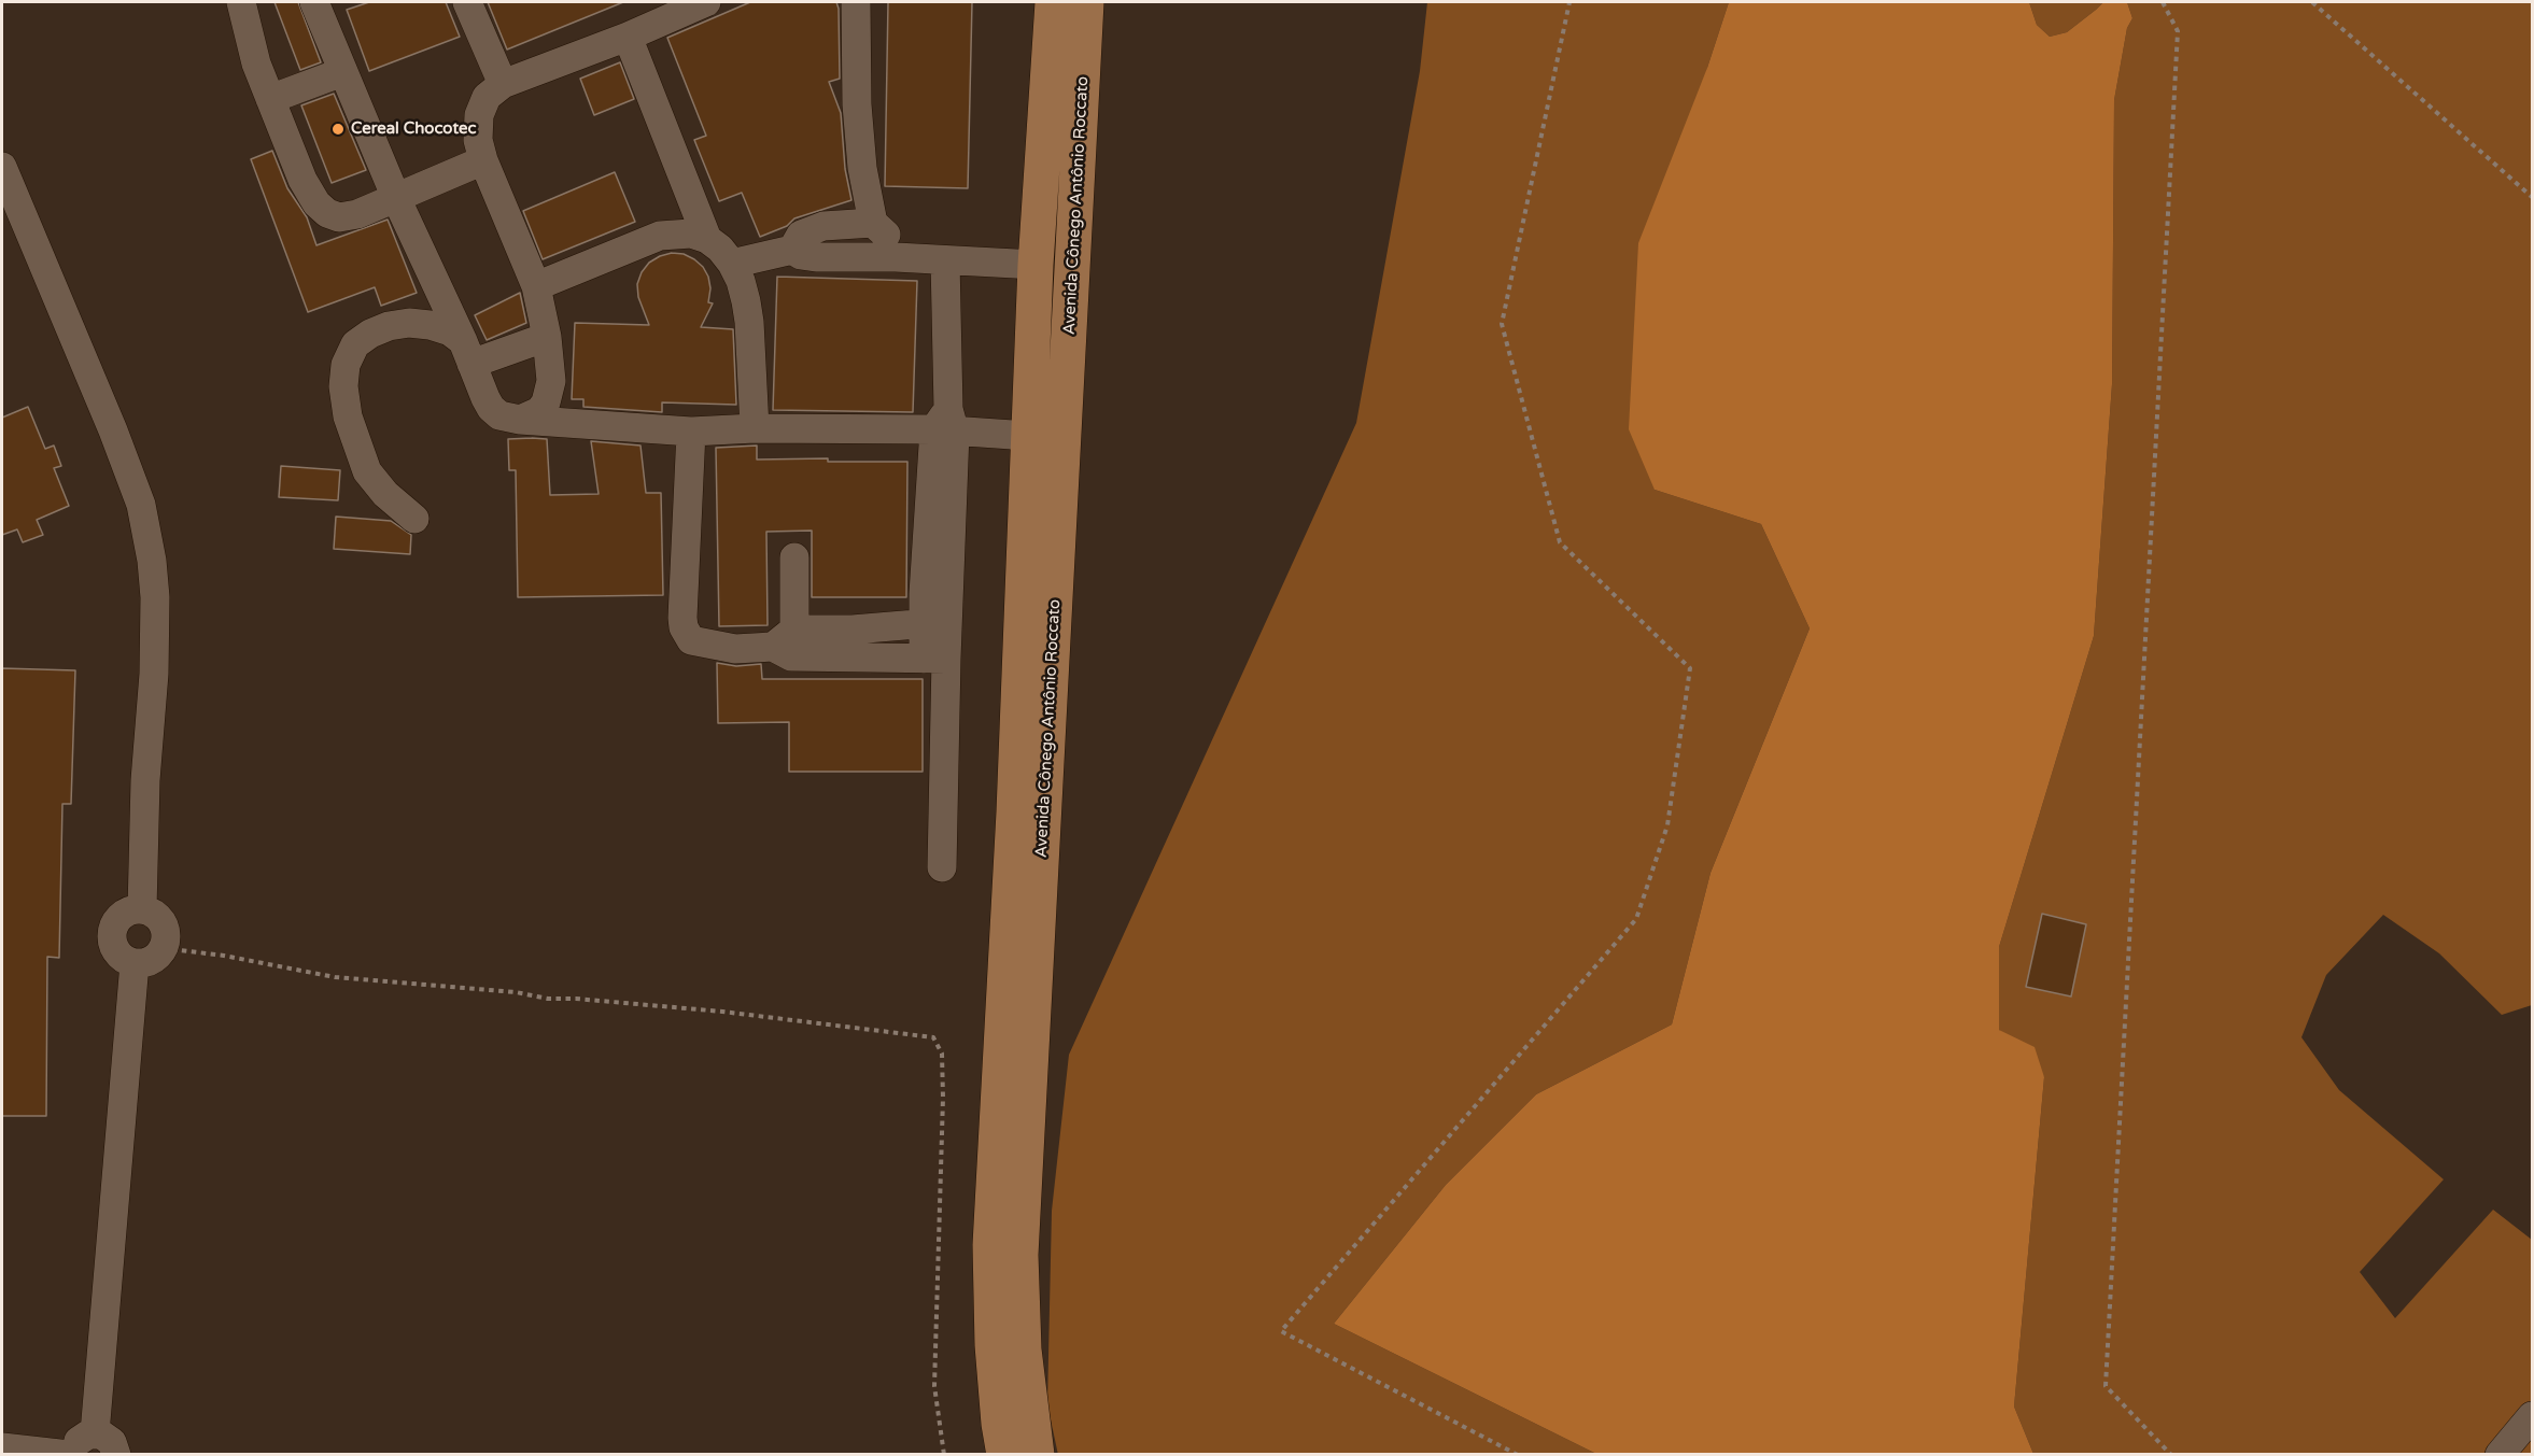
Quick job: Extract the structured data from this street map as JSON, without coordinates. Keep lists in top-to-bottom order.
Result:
{
  "streets": {
    "main road": ["Avenida Cônego Antônio Roccato"]
  },
  "places": ["Cereal Chocotec"]
}
